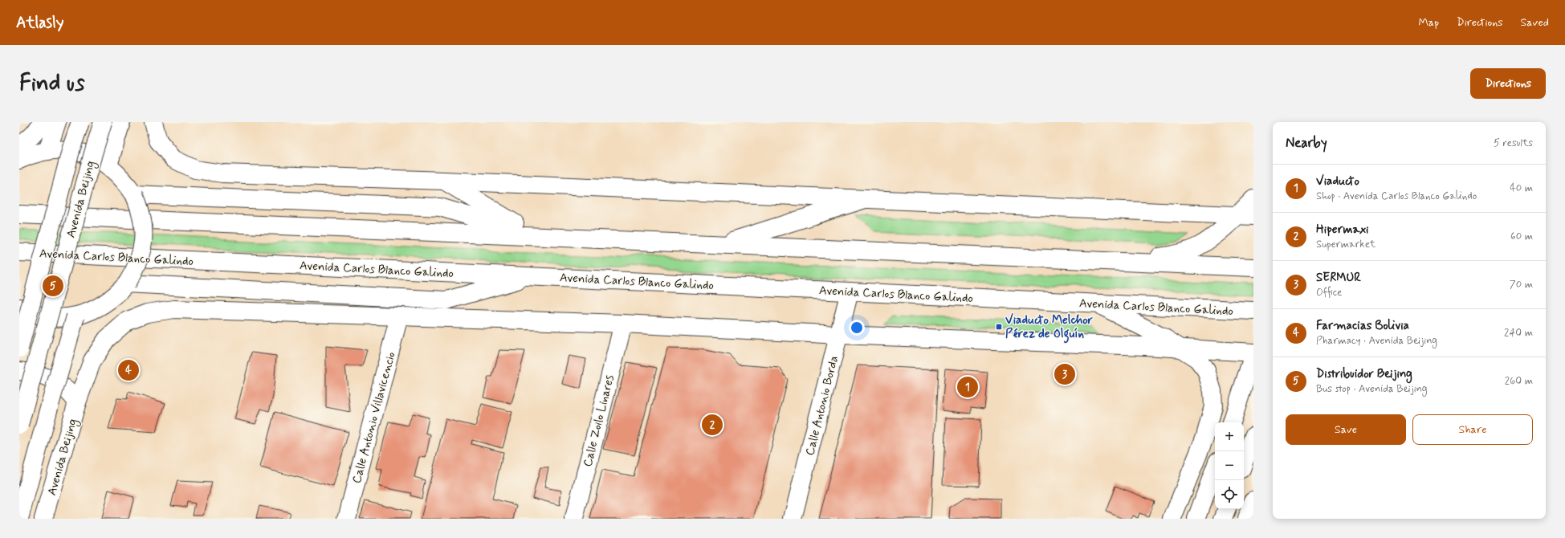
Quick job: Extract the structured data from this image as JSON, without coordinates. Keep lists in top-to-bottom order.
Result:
{
  "streets": {
    "main road": [
      "Avenida Beijing",
      "Avenida Carlos Blanco Galindo",
      "Calle Antonio Borda",
      "Calle Antonio Villavicencio",
      "Calle Zoilo Linares"
    ]
  },
  "crossings": [
    ["Avenida Beijing", "Calle Antonio Villavicencio"],
    ["Avenida Carlos Blanco Galindo", "Calle Antonio Borda"]
  ],
  "places": {
    "transit": ["Viaducto Melchor Pérez de Olguín"]
  },
  "page": {
    "header": "Atlasly",
    "nav": ["Map", "Directions", "Saved"],
    "buttons": [
      "Directions",
      ["Save", "Share"]
    ],
    "title": "Find us",
    "heading": ["Nearby", "5 results"],
    "list": [
      {
        "mark": "1",
        "name": "Viaducto",
        "note": "Shop · Avenida Carlos Blanco Galindo",
        "value": "40 m"
      },
      {
        "mark": "2",
        "name": "Hipermaxi",
        "note": "Supermarket",
        "value": "60 m"
      },
      {
        "mark": "3",
        "name": "SERMUR",
        "note": "Office",
        "value": "70 m"
      },
      {
        "mark": "4",
        "name": "Farmacias Bolivia",
        "note": "Pharmacy · Avenida Beijing",
        "value": "240 m"
      },
      {
        "mark": "5",
        "name": "Distribuidor Beijing",
        "note": "Bus stop · Avenida Beijing",
        "value": "260 m"
      }
    ],
    "pins": [
      "5",
      "4",
      "3",
      "1",
      "2"
    ],
    "map_buttons": ["+", "−"]
  }
}
